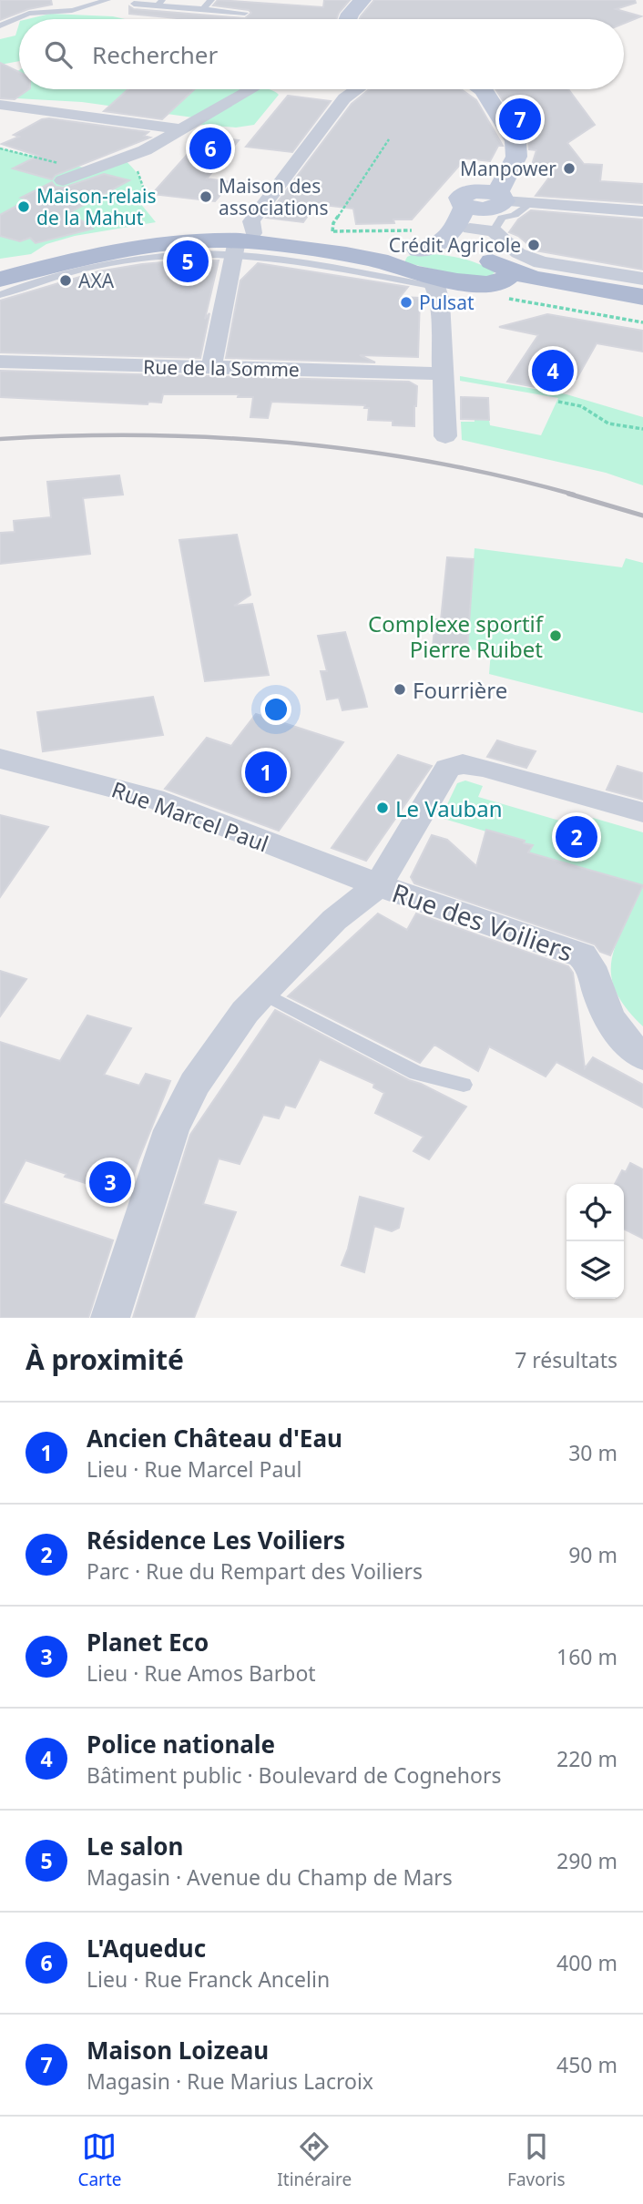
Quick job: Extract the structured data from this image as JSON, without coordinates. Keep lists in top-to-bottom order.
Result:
{
  "streets": {
    "street": ["Rue de la Somme", "Rue Marcel Paul", "Rue des Voiliers"]
  },
  "crossings": [
    ["Rue Marcel Paul", "Rue des Voiliers"]
  ],
  "places": [
    "Manpower",
    "Maison des associations",
    "Maison-relais de la Mahut",
    "Crédit Agricole",
    "AXA",
    "Pulsat",
    "Complexe sportif Pierre Ruibet",
    "Fourrière",
    "Le Vauban"
  ],
  "page": {
    "search": "Rechercher",
    "pins": [
      "7",
      "6",
      "5",
      "4",
      "1",
      "2",
      "3"
    ],
    "heading": ["À proximité", "7 résultats"],
    "list": [
      {
        "mark": "1",
        "name": "Ancien Château d'Eau",
        "note": "Lieu · Rue Marcel Paul",
        "value": "30 m"
      },
      {
        "mark": "2",
        "name": "Résidence Les Voiliers",
        "note": "Parc · Rue du Rempart des Voiliers",
        "value": "90 m"
      },
      {
        "mark": "3",
        "name": "Planet Eco",
        "note": "Lieu · Rue Amos Barbot",
        "value": "160 m"
      },
      {
        "mark": "4",
        "name": "Police nationale",
        "note": "Bâtiment public · Boulevard de Cognehors",
        "value": "220 m"
      },
      {
        "mark": "5",
        "name": "Le salon",
        "note": "Magasin · Avenue du Champ de Mars",
        "value": "290 m"
      },
      {
        "mark": "6",
        "name": "L'Aqueduc",
        "note": "Lieu · Rue Franck Ancelin",
        "value": "400 m"
      },
      {
        "mark": "7",
        "name": "Maison Loizeau",
        "note": "Magasin · Rue Marius Lacroix",
        "value": "450 m"
      }
    ],
    "nav": ["Carte", "Itinéraire", "Favoris"]
  }
}
